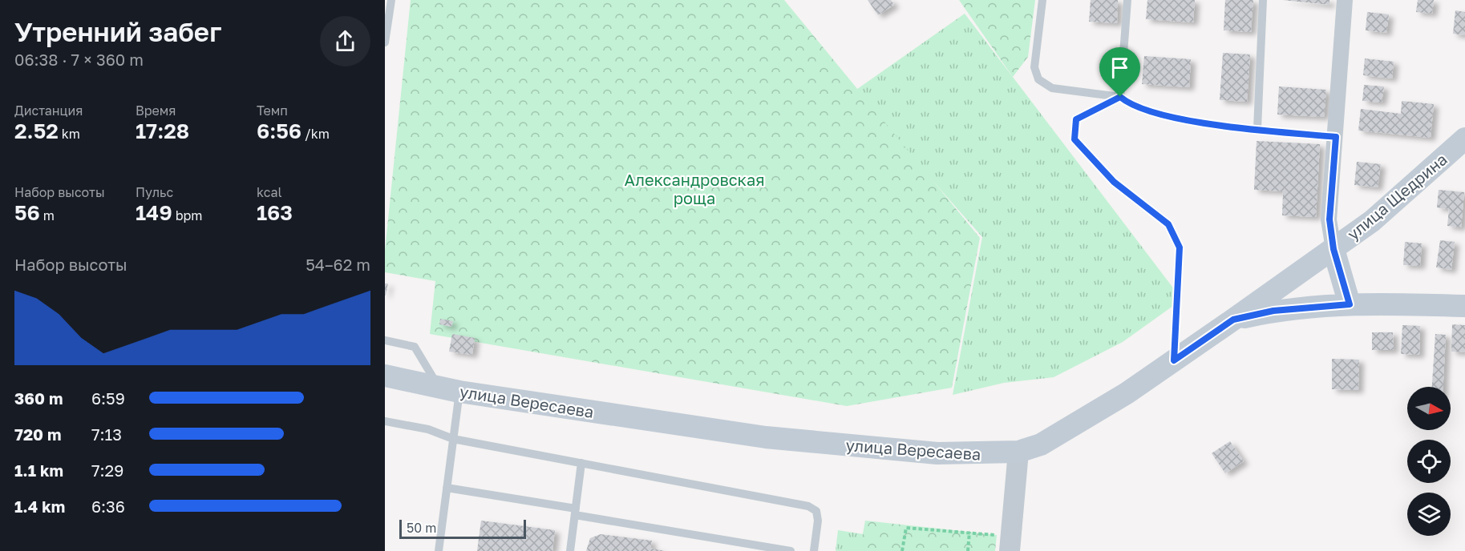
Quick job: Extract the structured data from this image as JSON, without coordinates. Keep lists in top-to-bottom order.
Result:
{
  "streets": {
    "main road": ["улица Щедрина", "улица Вересаева"]
  },
  "crossings": [
    ["улица Щедрина", "улица Вересаева"]
  ],
  "parks": ["Александровская роща"],
  "scale_bar": "50 m",
  "north": "right",
  "page": {
    "heading": ["Утренний забег", "06:38 · 7 × 360 m"],
    "stats": [
      ["Дистанция", "2.52 km"],
      ["Время", "17:28"],
      ["Темп", "6:56 /km"],
      ["Набор высоты", "56 m"],
      ["Пульс", "149 bpm"],
      ["kcal", "163"]
    ],
    "chart": ["Набор высоты", "54–62 m"],
    "list": [
      {
        "name": "360 m",
        "note": "6:59"
      },
      {
        "name": "720 m",
        "note": "7:13"
      },
      {
        "name": "1.1 km",
        "note": "7:29"
      },
      {
        "name": "1.4 km",
        "note": "6:36"
      }
    ],
    "scale": "50 m"
  }
}
